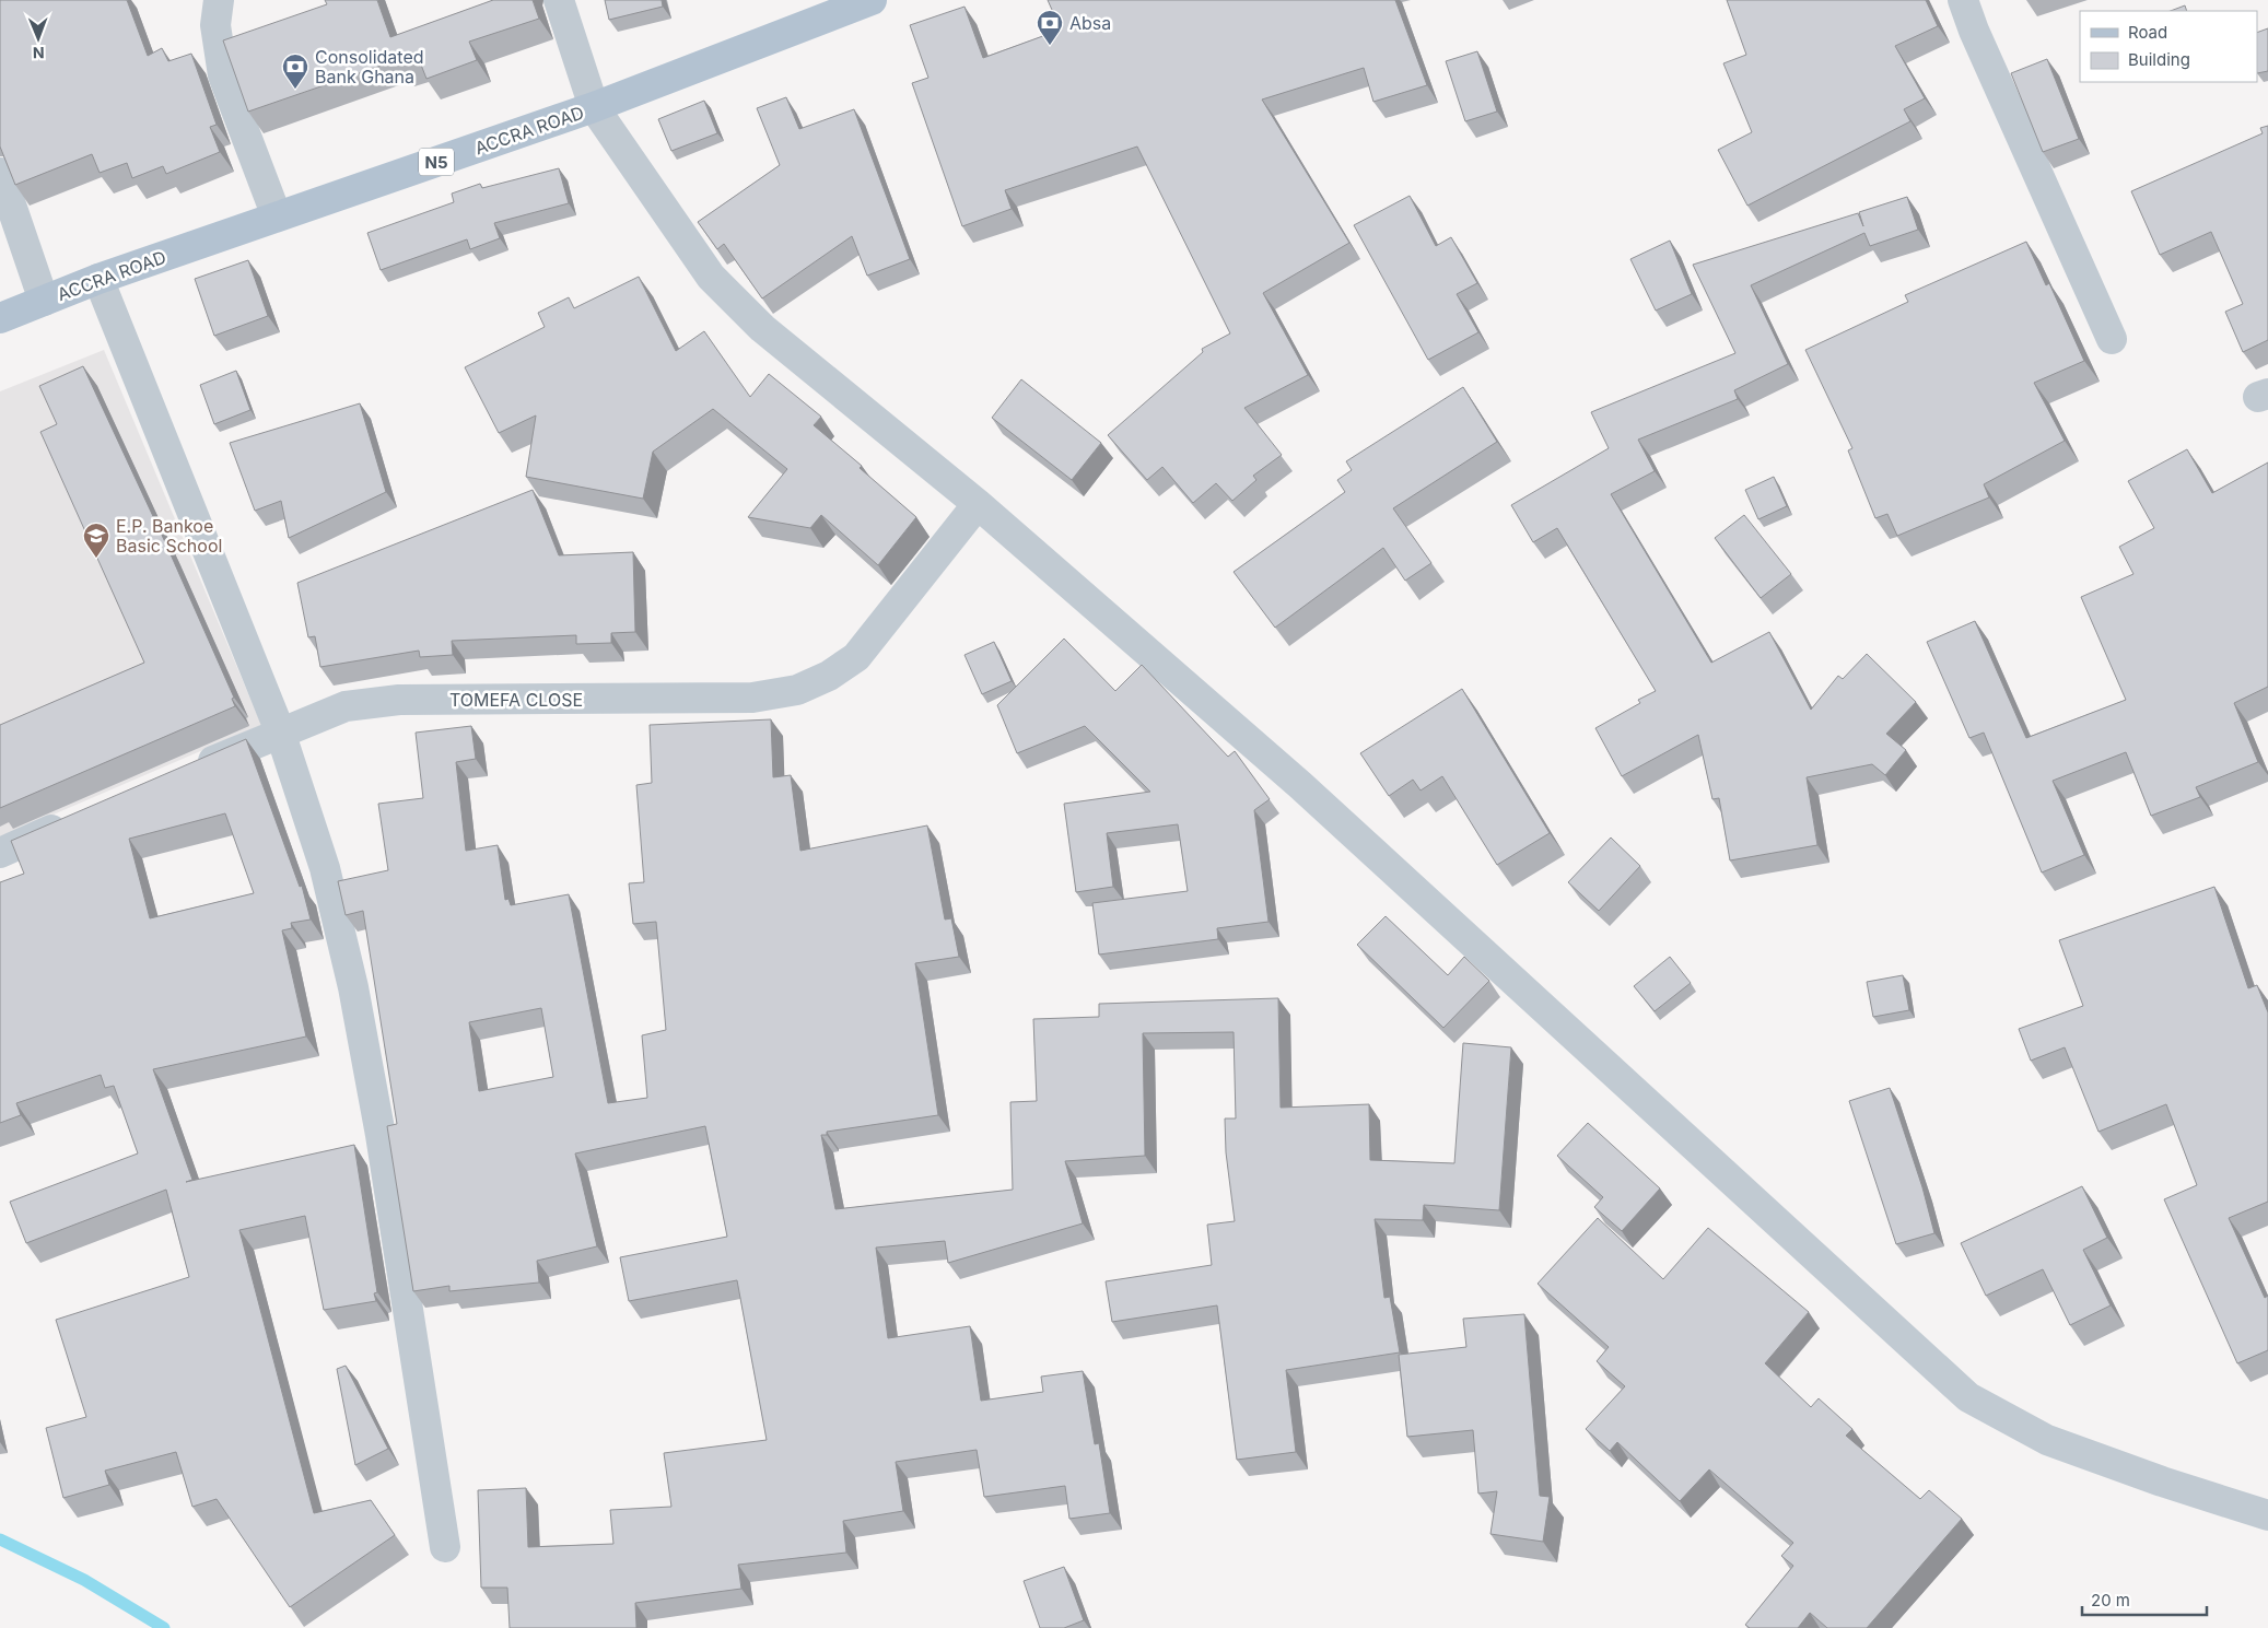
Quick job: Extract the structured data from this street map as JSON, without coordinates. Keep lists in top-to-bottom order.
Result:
{
  "streets": {
    "main road": ["ACCRA ROAD", "N5"],
    "street": ["TOMEFA CLOSE"]
  },
  "places": {
    "bank": ["Absa", "Consolidated Bank Ghana"],
    "school or university": ["E.P. Bankoe Basic School"]
  },
  "legend": ["Road", "Building"],
  "scale_bar": "20 m",
  "north": "bottom"
}
